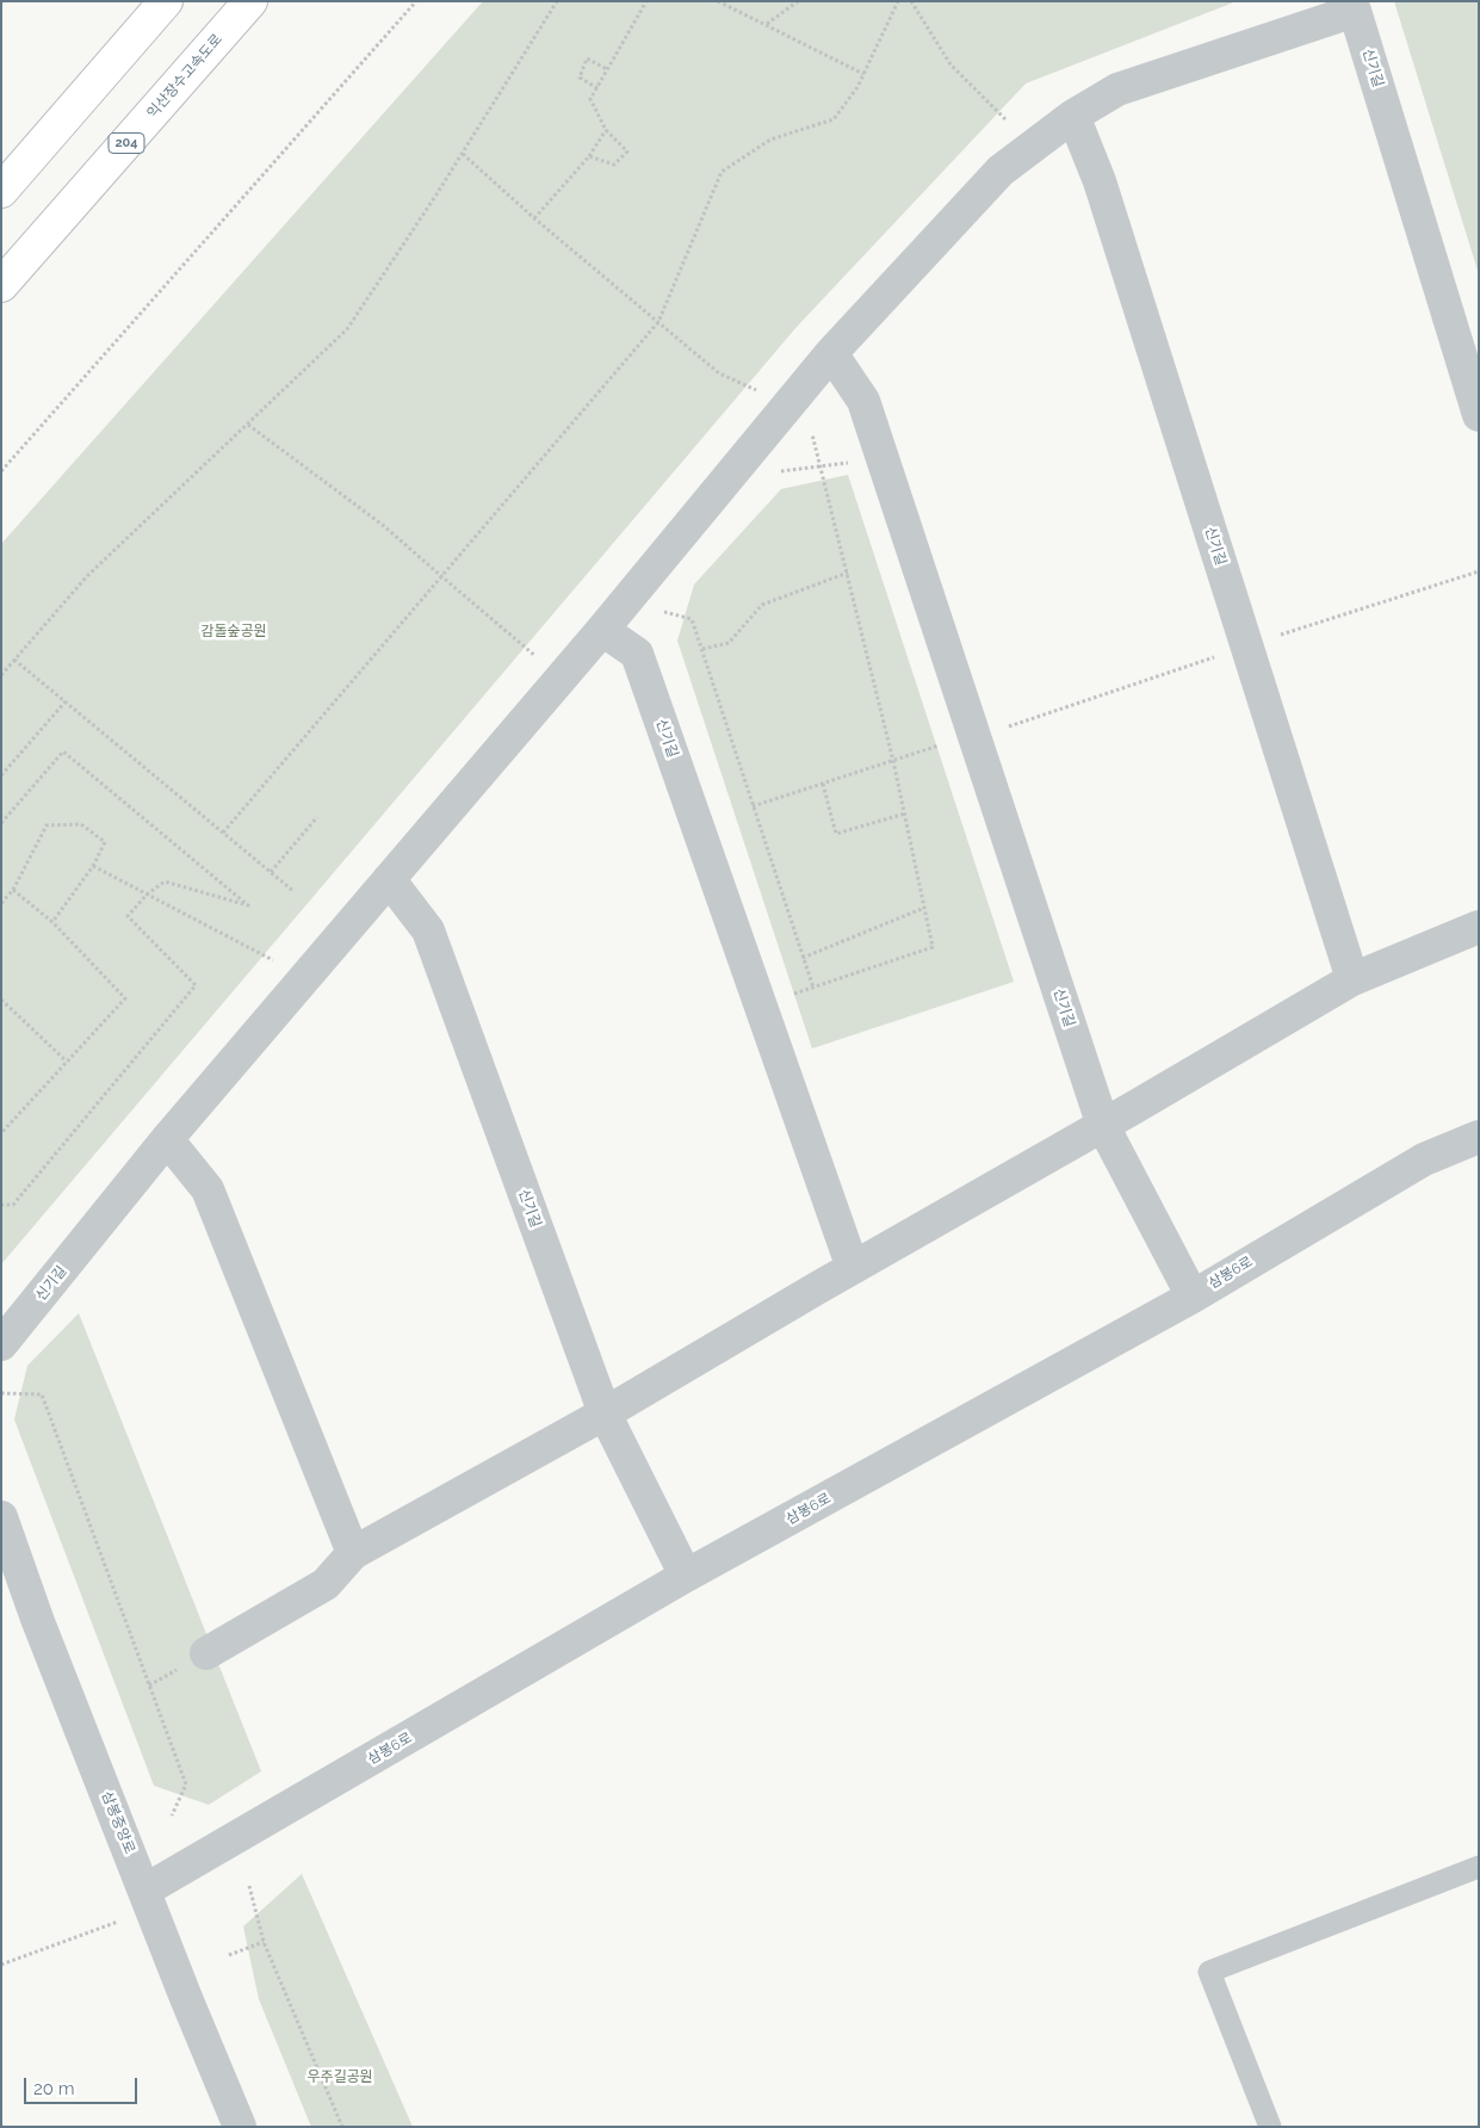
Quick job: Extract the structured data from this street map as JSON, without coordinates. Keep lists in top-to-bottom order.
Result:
{
  "streets": {
    "highway": ["익산장수고속도로", "204"],
    "street": ["신기길", "삼봉6로", "삼봉중앙로"]
  },
  "crossings": [
    ["신기길", "삼봉6로"],
    ["삼봉6로", "삼봉중앙로"]
  ],
  "parks": ["감돌숲공원", "우주길공원"],
  "scale_bar": "20 m"
}
